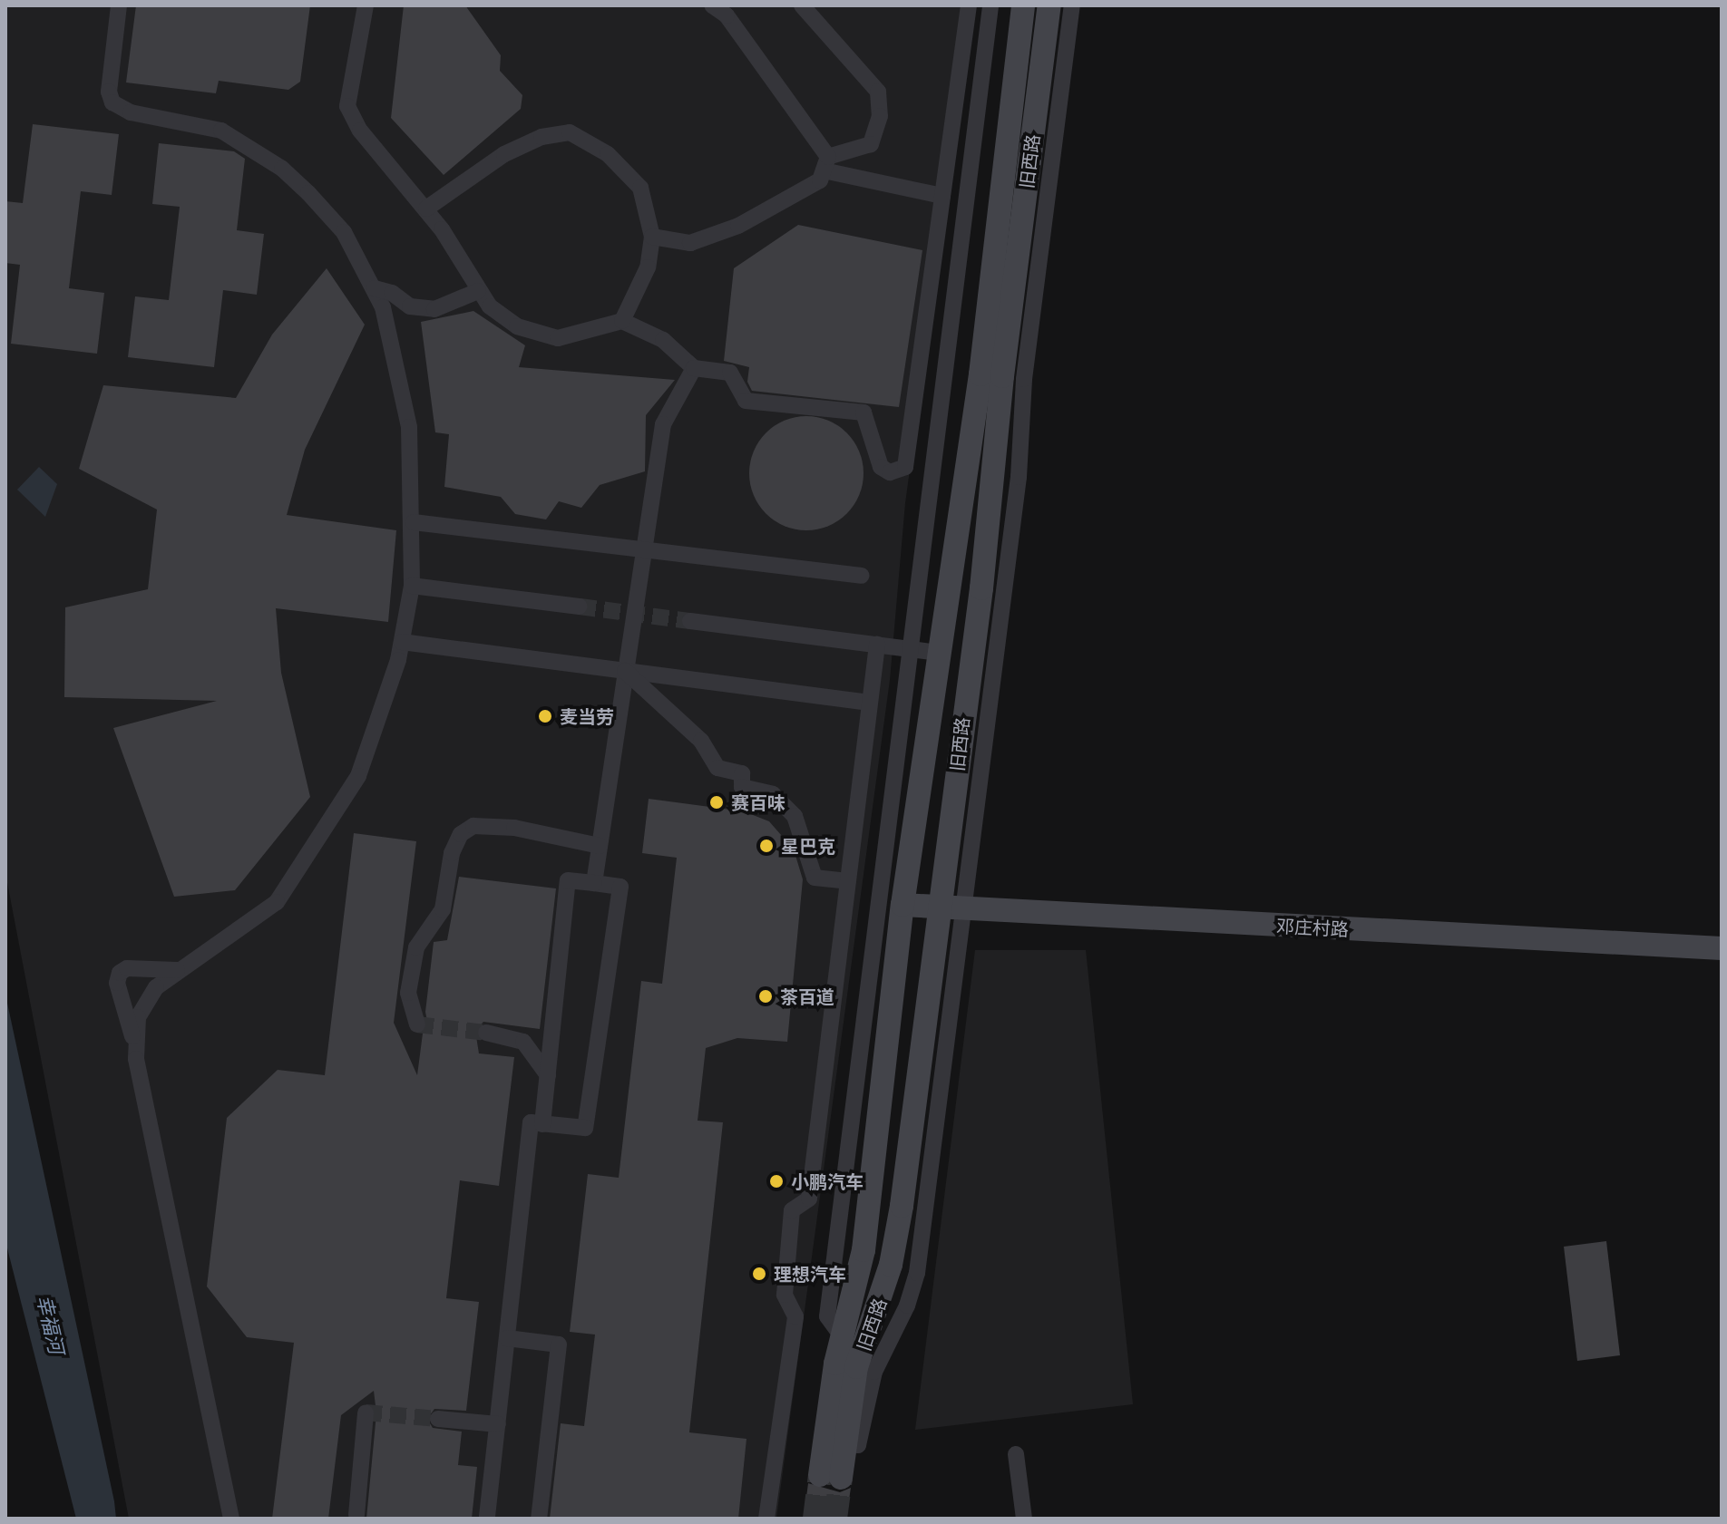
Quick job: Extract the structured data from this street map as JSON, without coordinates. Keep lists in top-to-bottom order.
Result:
{
  "streets": {
    "main road": ["旧西路", "邓庄村路"]
  },
  "crossings": [
    ["旧西路", "邓庄村路"]
  ],
  "water": ["幸福河"],
  "places": [
    "麦当劳",
    "赛百味",
    "星巴克",
    "茶百道",
    "小鹏汽车",
    "理想汽车"
  ]
}
